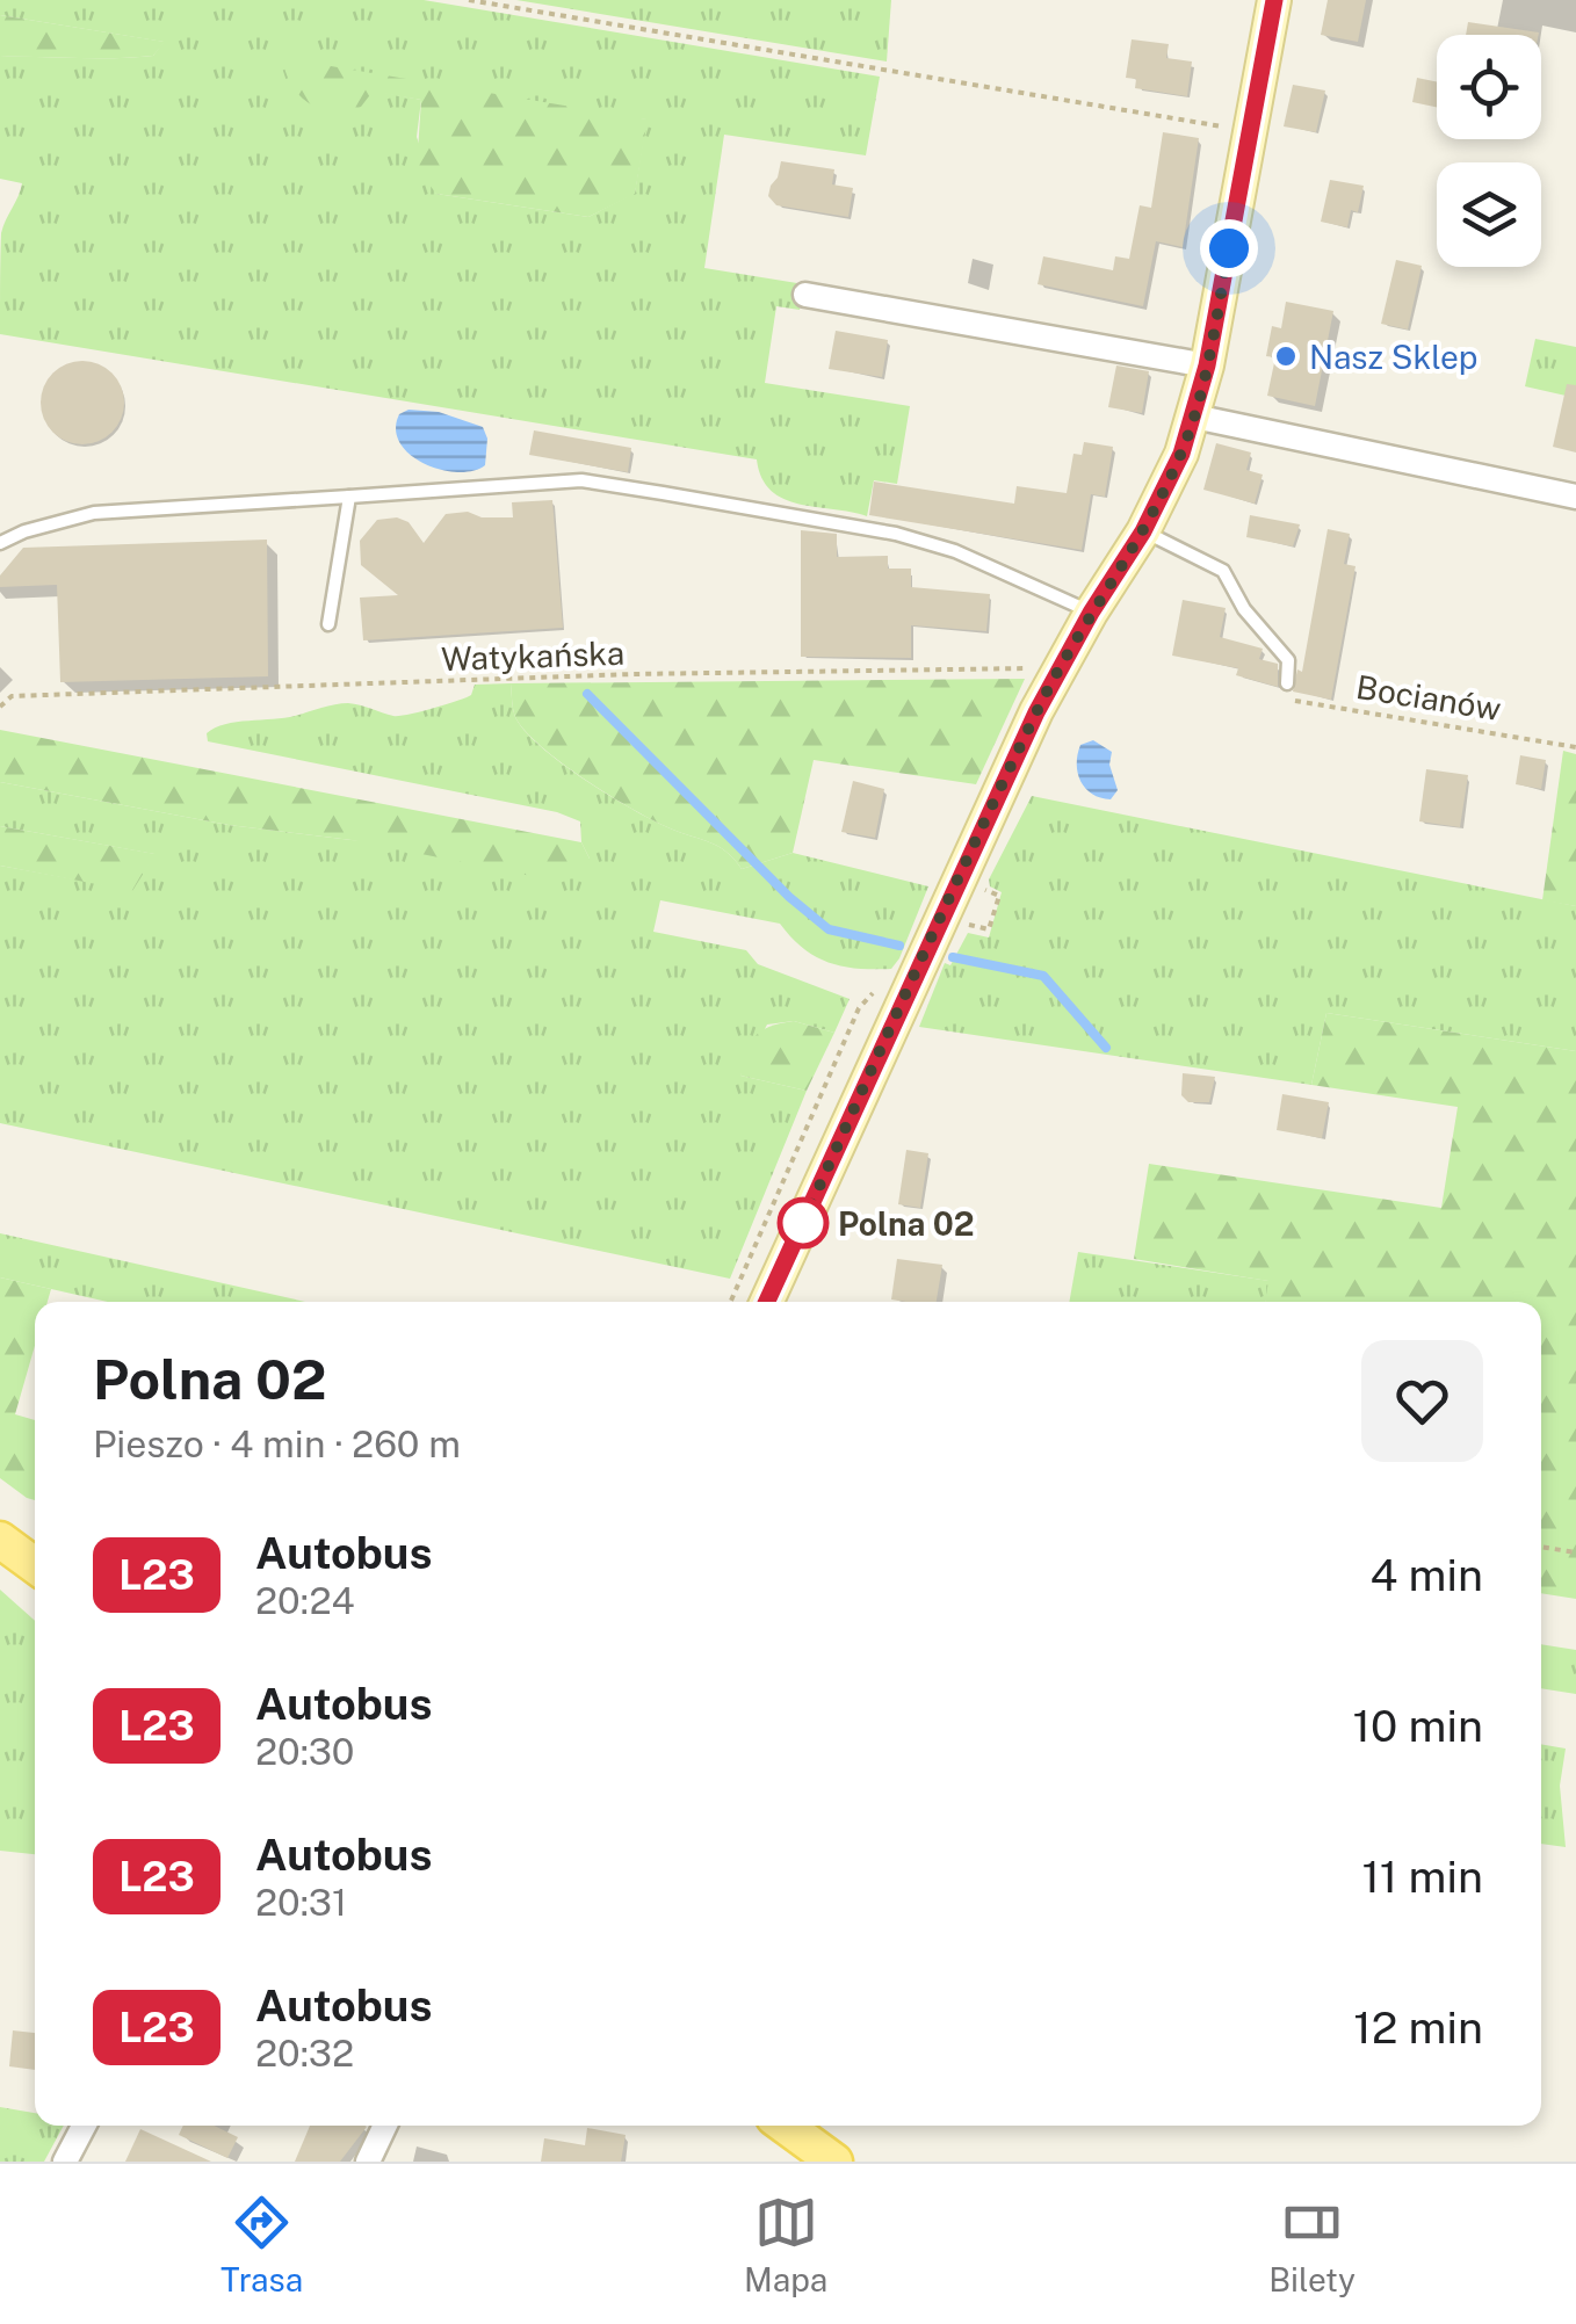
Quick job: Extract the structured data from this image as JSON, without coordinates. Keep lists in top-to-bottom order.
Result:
{
  "streets": {
    "path": ["Watykańska", "Bocianów"]
  },
  "places": ["Nasz Sklep", "Polna 02"],
  "lines": ["bus line L23"],
  "page": {
    "heading": ["Polna 02", "Pieszo · 4 min · 260 m"],
    "list": [
      {
        "mark": "L23",
        "name": "Autobus",
        "note": "20:24",
        "value": "4 min"
      },
      {
        "mark": "L23",
        "name": "Autobus",
        "note": "20:30",
        "value": "10 min"
      },
      {
        "mark": "L23",
        "name": "Autobus",
        "note": "20:31",
        "value": "11 min"
      },
      {
        "mark": "L23",
        "name": "Autobus",
        "note": "20:32",
        "value": "12 min"
      }
    ],
    "tabs": ["Trasa", "Mapa", "Bilety"]
  }
}
